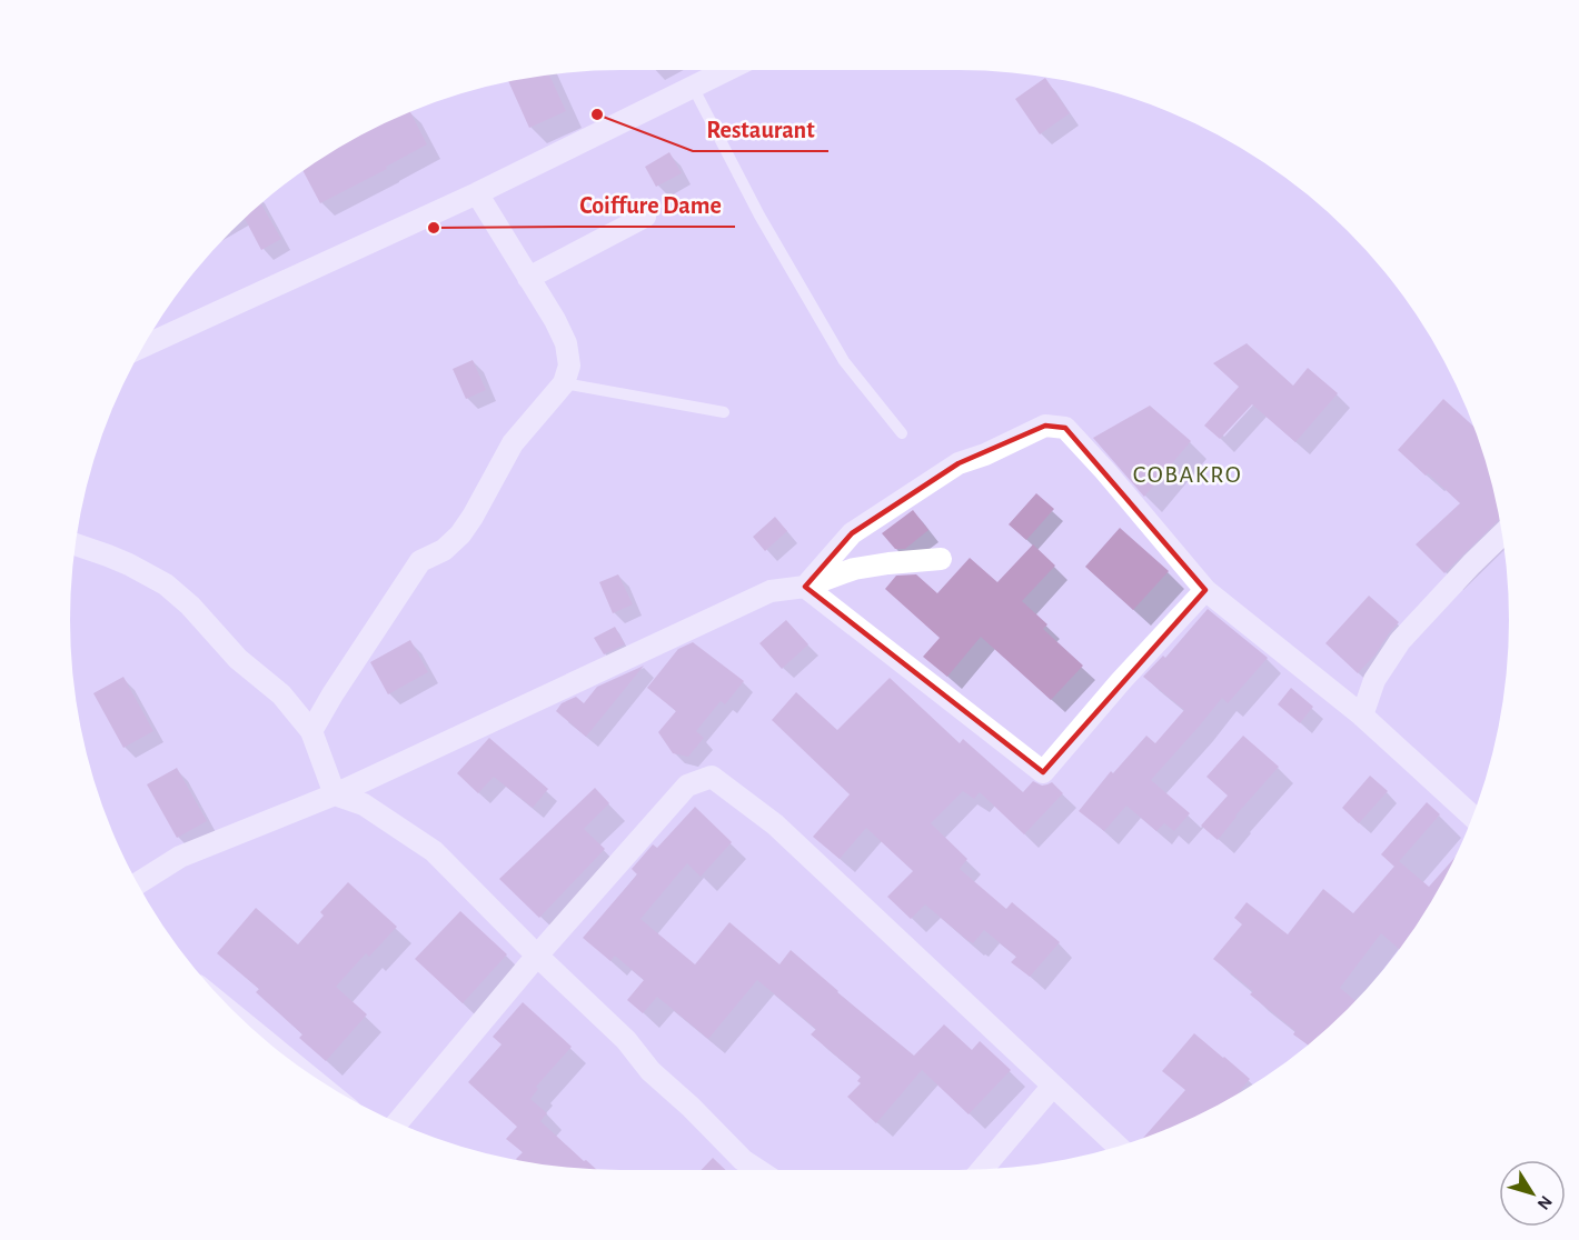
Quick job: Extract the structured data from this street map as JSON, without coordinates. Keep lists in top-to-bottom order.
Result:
{
  "districts": ["COBAKRO"],
  "places": ["Restaurant", "Coiffure Dame"],
  "north": "bottom right"
}
